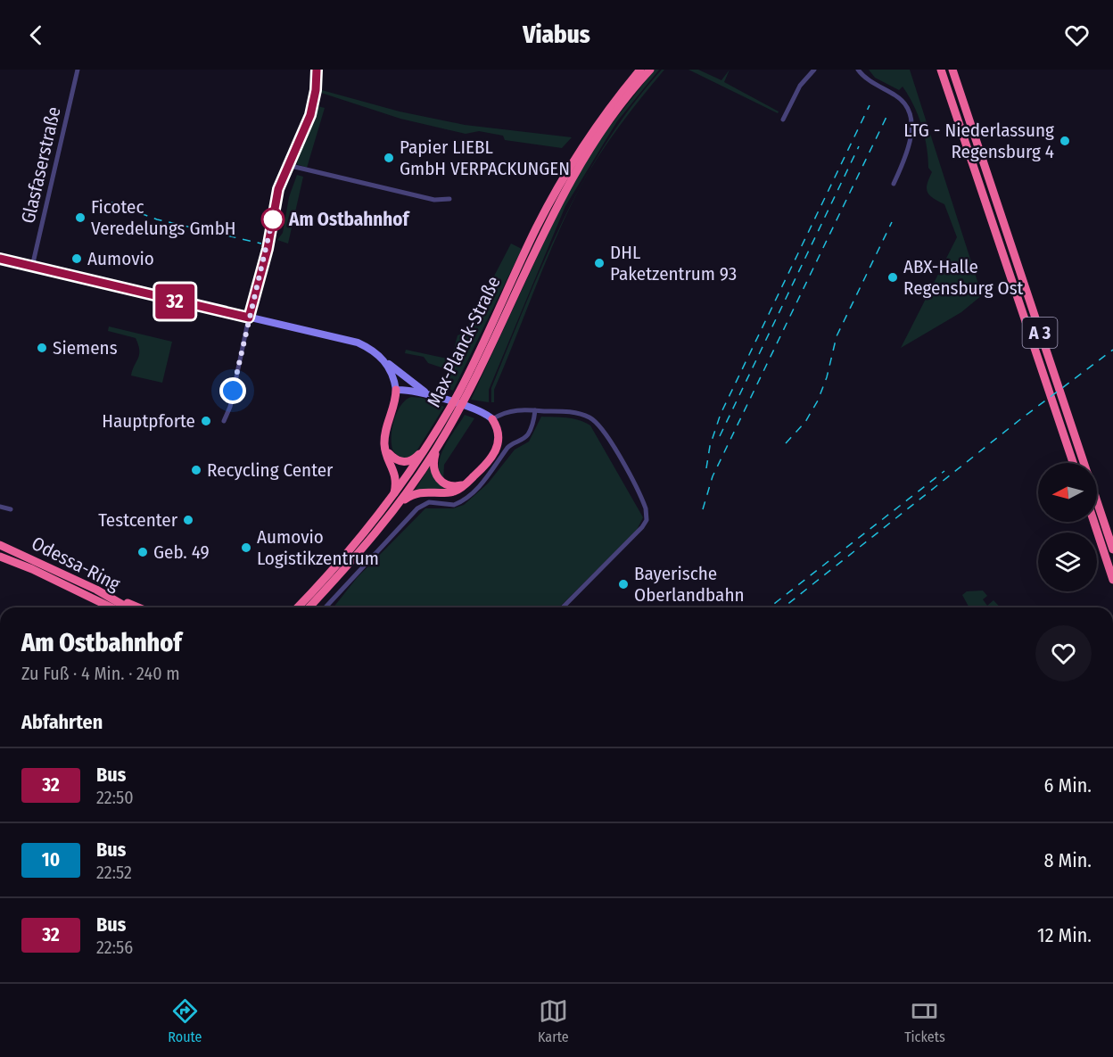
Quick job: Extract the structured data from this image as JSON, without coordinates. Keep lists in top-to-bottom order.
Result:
{
  "streets": {
    "highway": ["A 3", "Max-Planck-Straße", "Odessa-Ring"],
    "street": ["Glasfaserstraße"]
  },
  "places": [
    "LTG - Niederlassung Regensburg 4",
    "Papier LIEBL GmbH VERPACKUNGEN",
    "Ficotec Veredelungs GmbH",
    "Am Ostbahnhof",
    "Aumovio",
    "DHL Paketzentrum 93",
    "ABX-Halle Regensburg Ost",
    "Siemens",
    "Hauptpforte",
    "Recycling Center",
    "Testcenter",
    "Aumovio Logistikzentrum",
    "Geb. 49",
    "Bayerische Oberlandbahn"
  ],
  "lines": ["bus line 32"],
  "north": "left",
  "page": {
    "header": "Viabus",
    "on_map": "32",
    "heading": [
      ["Am Ostbahnhof", "Zu Fuß · 4 Min. · 240 m"],
      "Abfahrten"
    ],
    "list": [
      {
        "mark": "32",
        "name": "Bus",
        "note": "22:50",
        "value": "6 Min."
      },
      {
        "mark": "10",
        "name": "Bus",
        "note": "22:52",
        "value": "8 Min."
      },
      {
        "mark": "32",
        "name": "Bus",
        "note": "22:56",
        "value": "12 Min."
      }
    ],
    "tabs": ["Route", "Karte", "Tickets"]
  }
}
